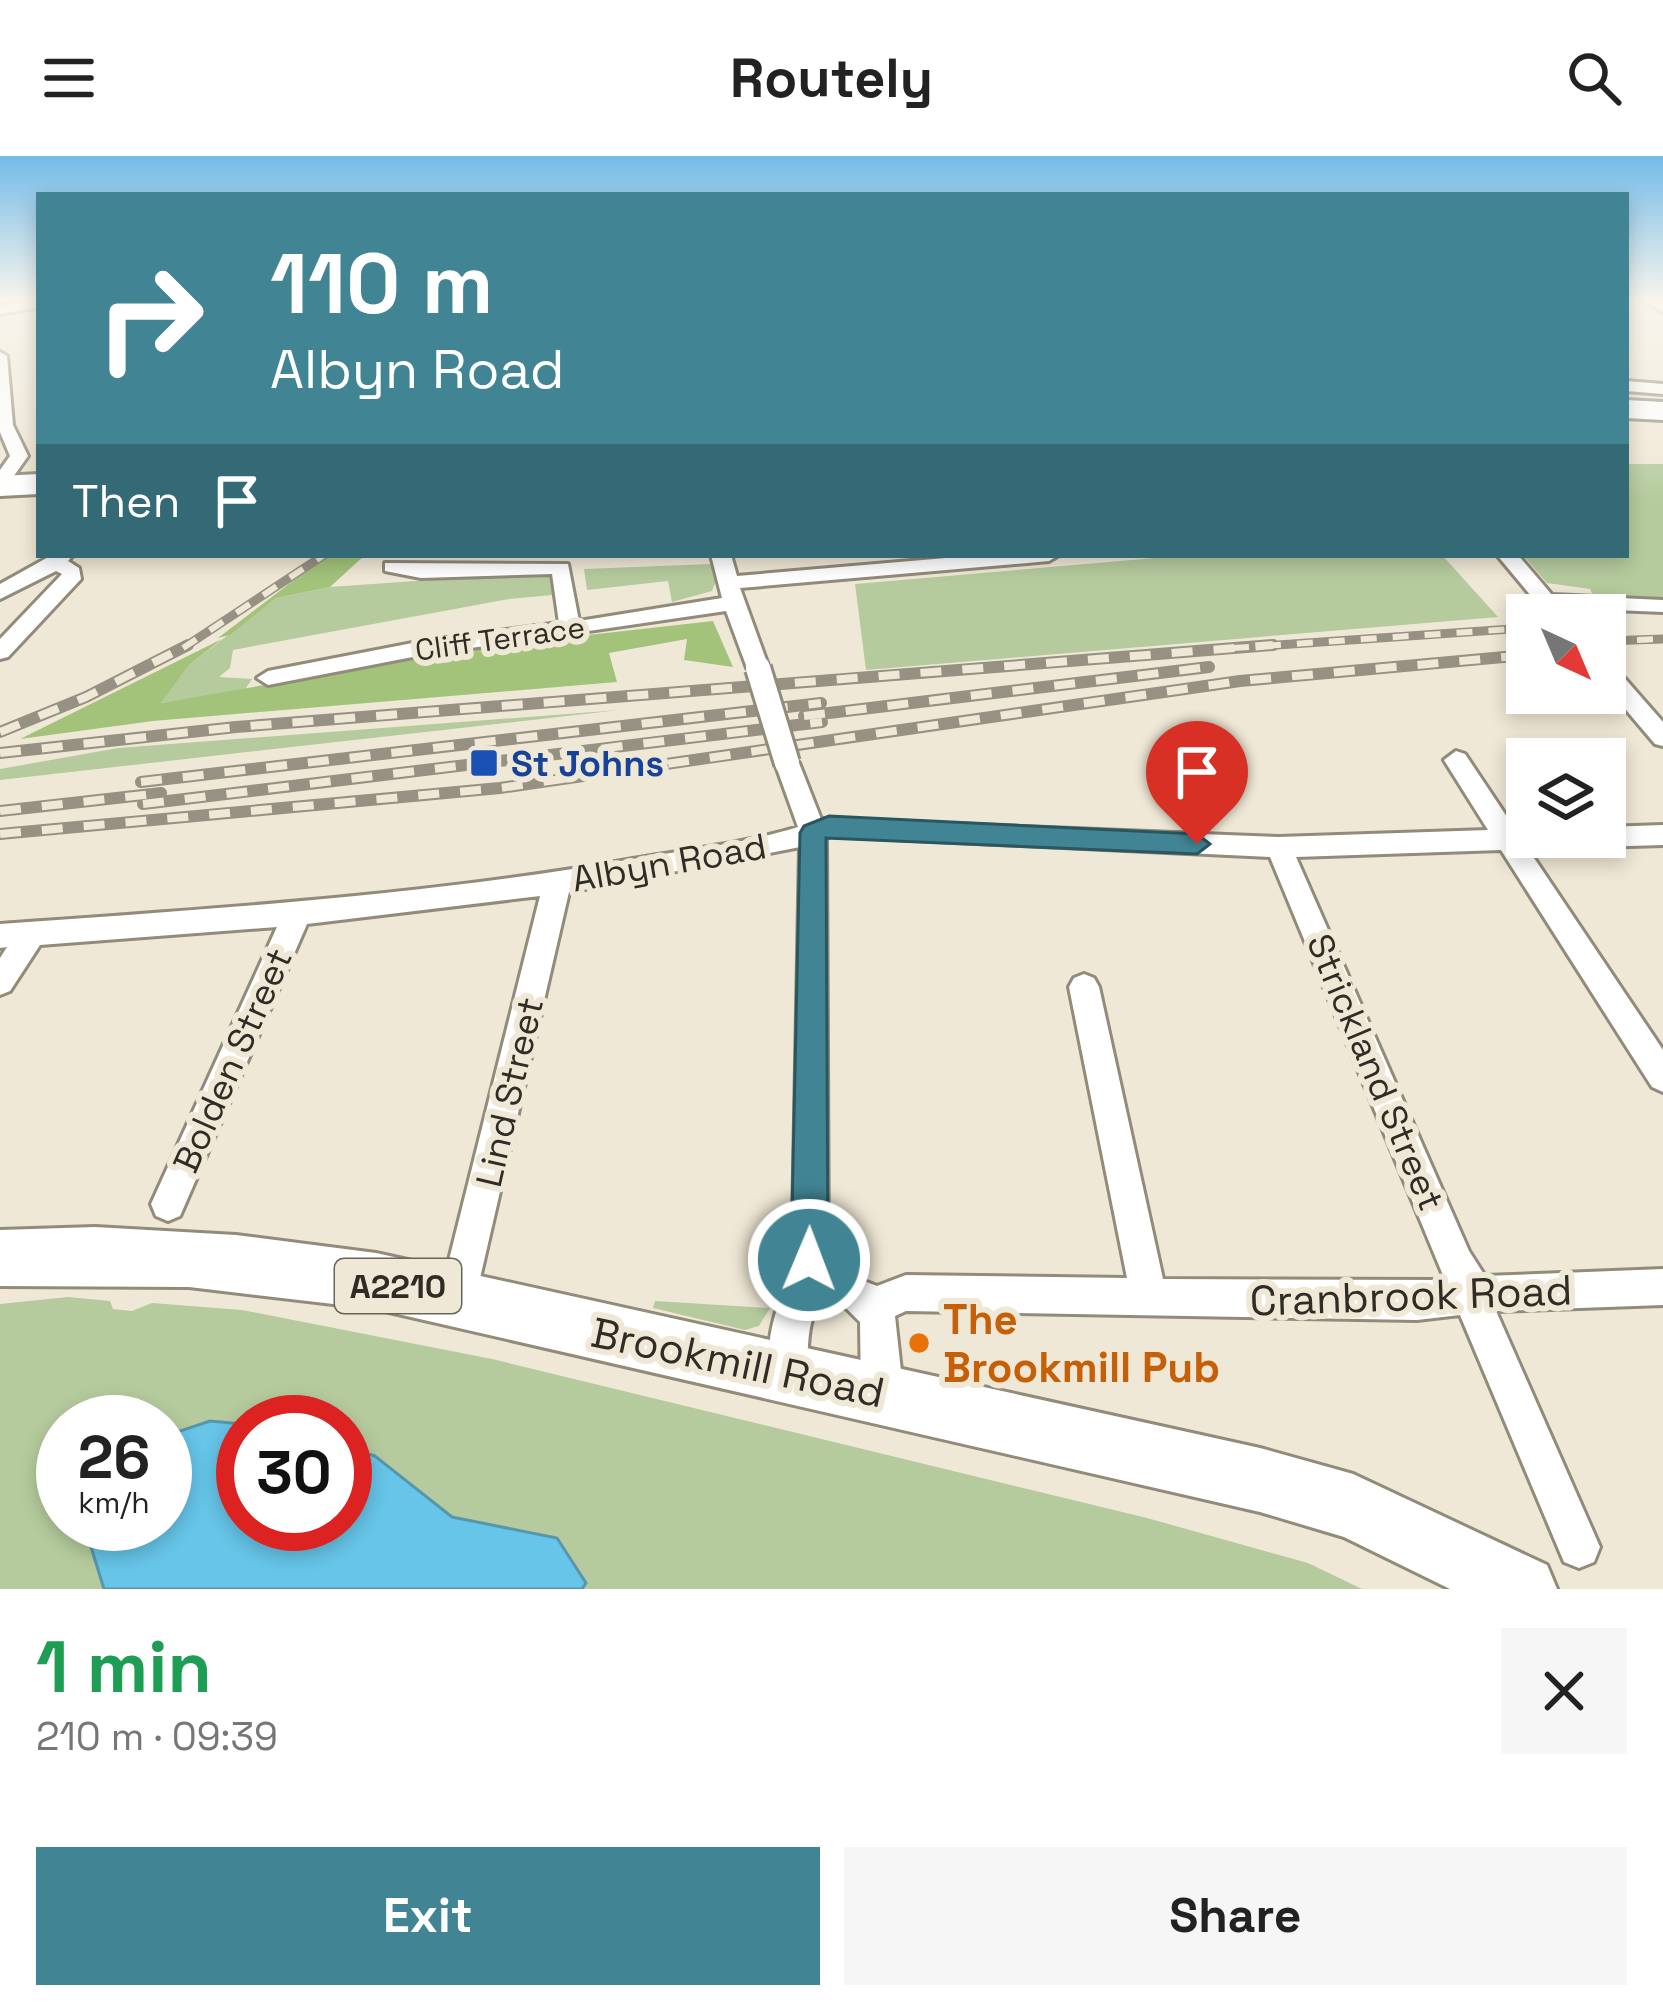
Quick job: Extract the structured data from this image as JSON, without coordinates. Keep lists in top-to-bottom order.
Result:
{
  "streets": {
    "main road": ["A2210", "Brookmill Road"],
    "street": [
      "Cliff Terrace",
      "Albyn Road",
      "Bolden Street",
      "Strickland Street",
      "Lind Street",
      "Cranbrook Road"
    ]
  },
  "crossings": [
    ["Albyn Road", "Bolden Street"],
    ["Albyn Road", "Strickland Street"],
    ["Albyn Road", "Lind Street"],
    ["Strickland Street", "Cranbrook Road"],
    ["Lind Street", "Brookmill Road"]
  ],
  "places": {
    "transit": ["St Johns"],
    "other": ["The Brookmill Pub"]
  },
  "north": "bottom right",
  "page": {
    "header": "Routely",
    "turn": ["110 m", "Albyn Road"],
    "then": "Then",
    "speed": "26 km/h",
    "limit": "30",
    "heading": ["1 min", "210 m · 09:39"],
    "buttons": ["Exit", "Share"]
  }
}
